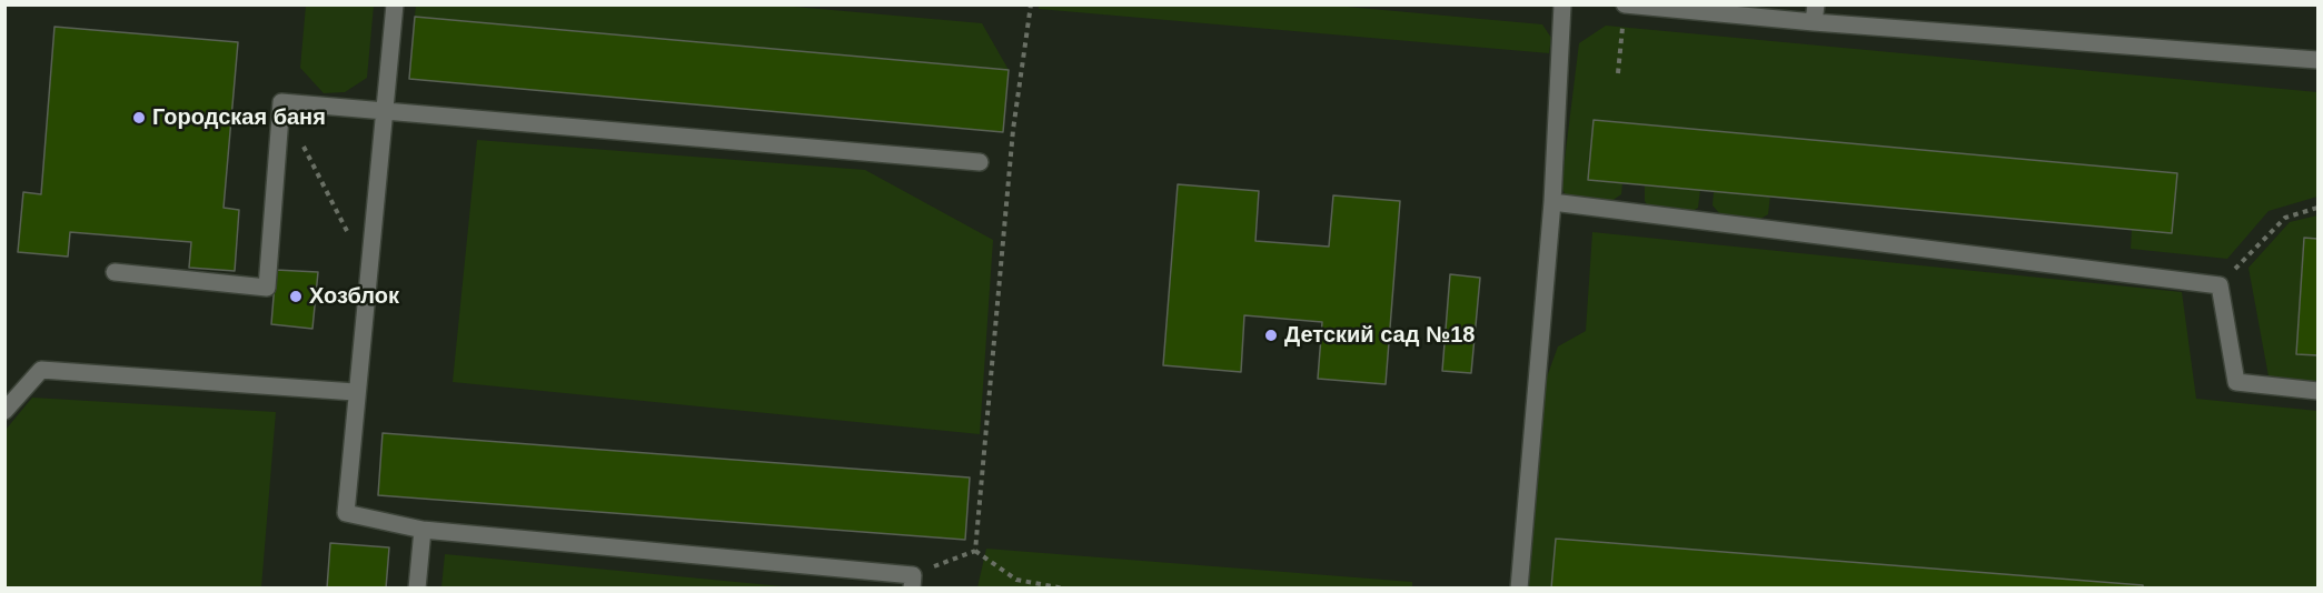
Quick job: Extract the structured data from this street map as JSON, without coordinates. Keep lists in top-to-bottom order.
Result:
{
  "places": ["Городская баня", "Хозблок", "Детский сад №18"]
}
